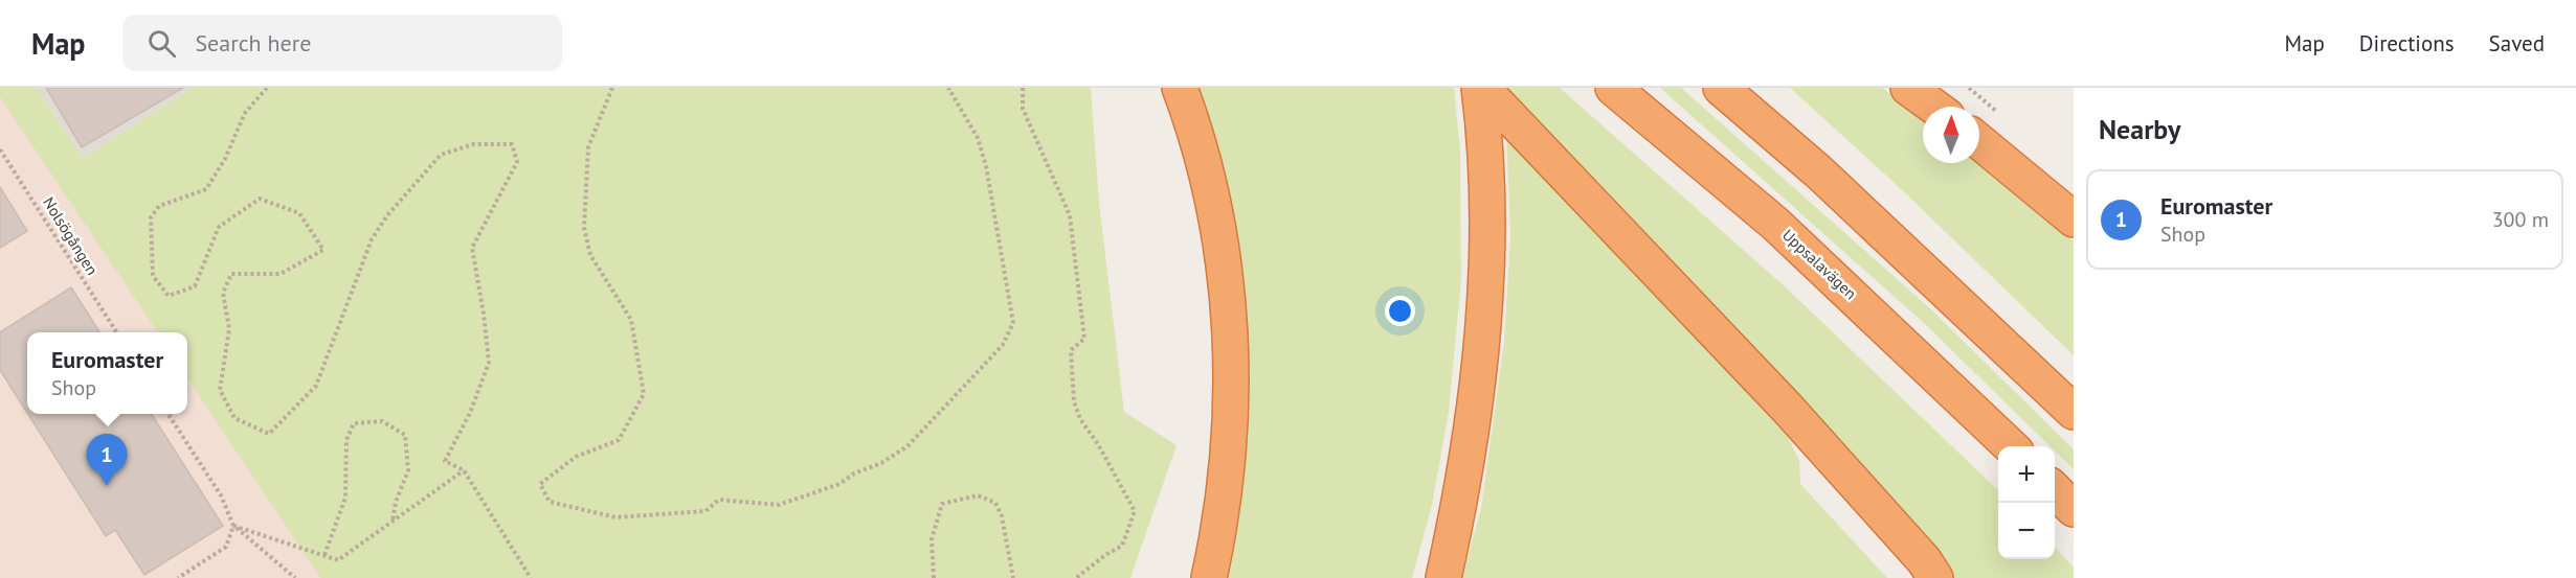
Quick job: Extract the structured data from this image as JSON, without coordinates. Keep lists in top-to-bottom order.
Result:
{
  "streets": {
    "highway": ["Uppsalavägen"],
    "path": ["Nolsögången"]
  },
  "north": "top",
  "page": {
    "header": "Map",
    "search": "Search here",
    "nav": ["Map", "Directions", "Saved"],
    "heading": "Nearby",
    "list": [
      {
        "mark": "1",
        "name": "Euromaster",
        "note": "Shop",
        "value": "300 m"
      }
    ],
    "popup": ["Euromaster", "Shop"],
    "pins": "1",
    "map_buttons": ["+", "−"]
  }
}
